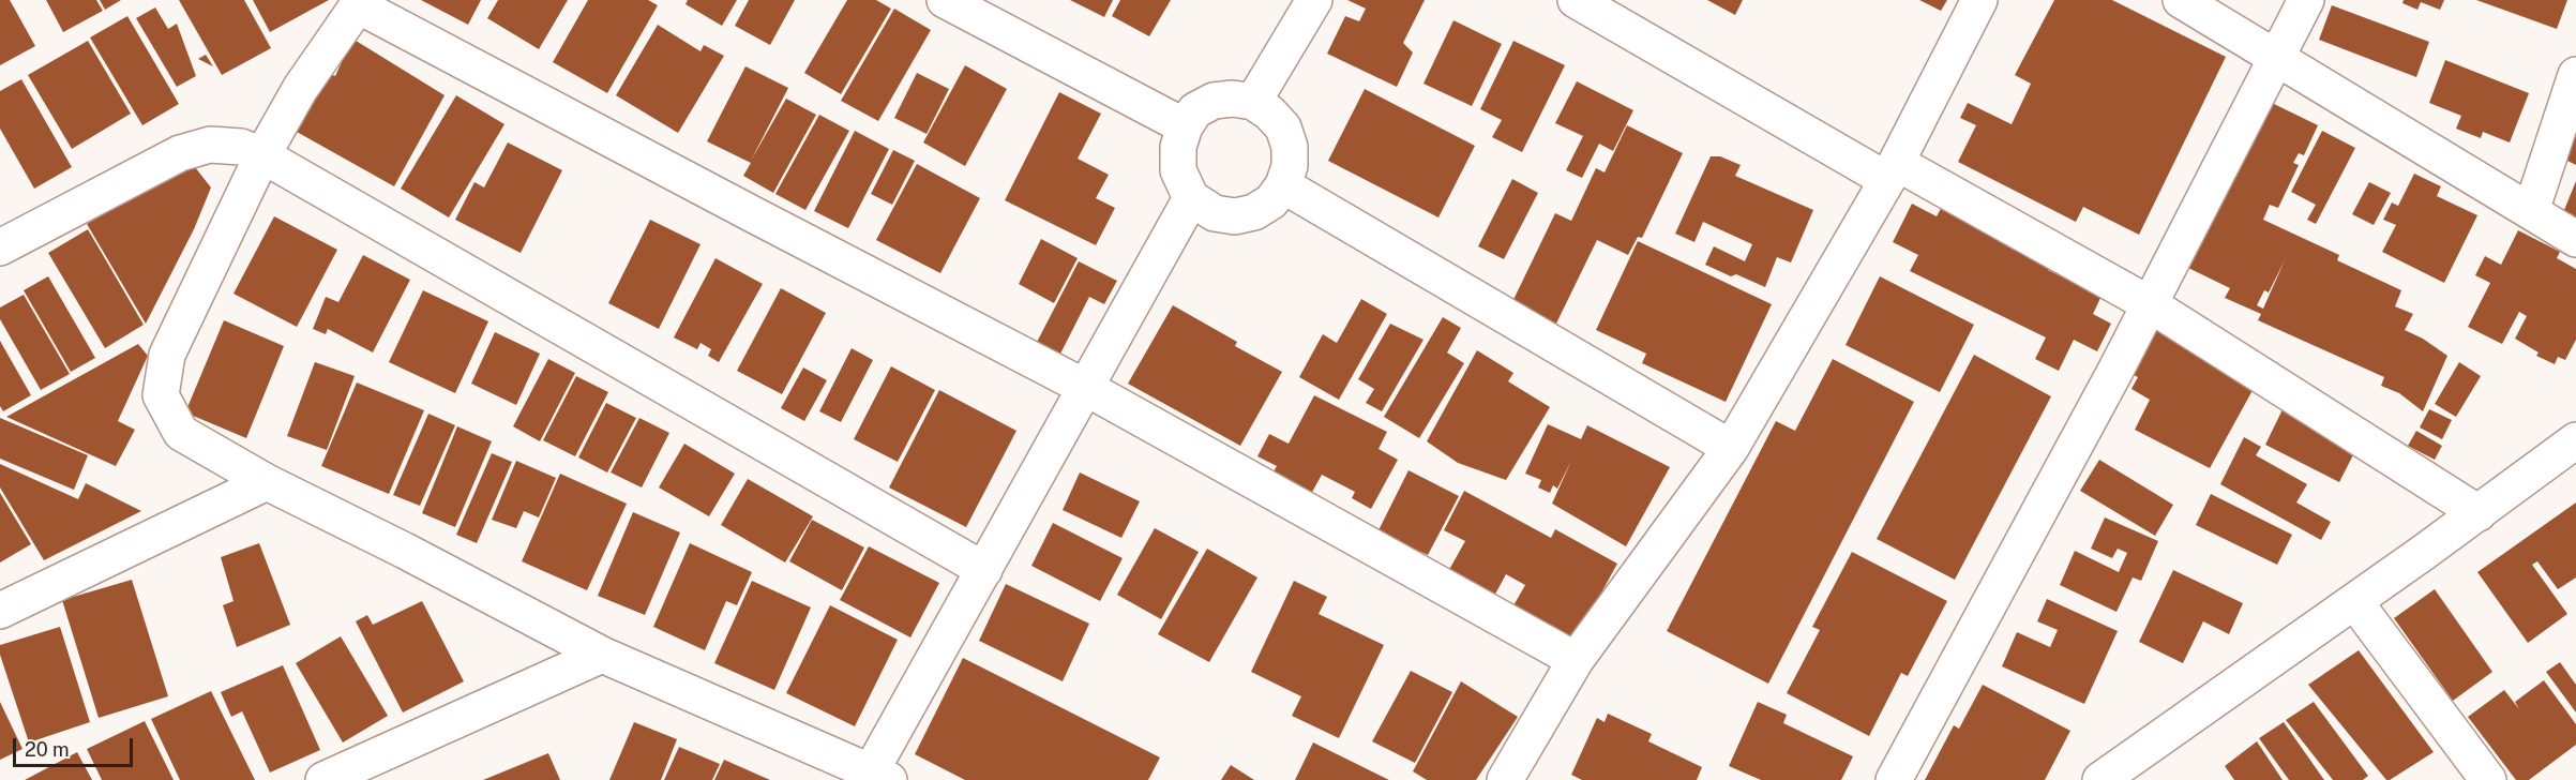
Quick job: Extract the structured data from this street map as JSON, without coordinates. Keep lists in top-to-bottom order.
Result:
{
  "scale_bar": "20 m"
}
